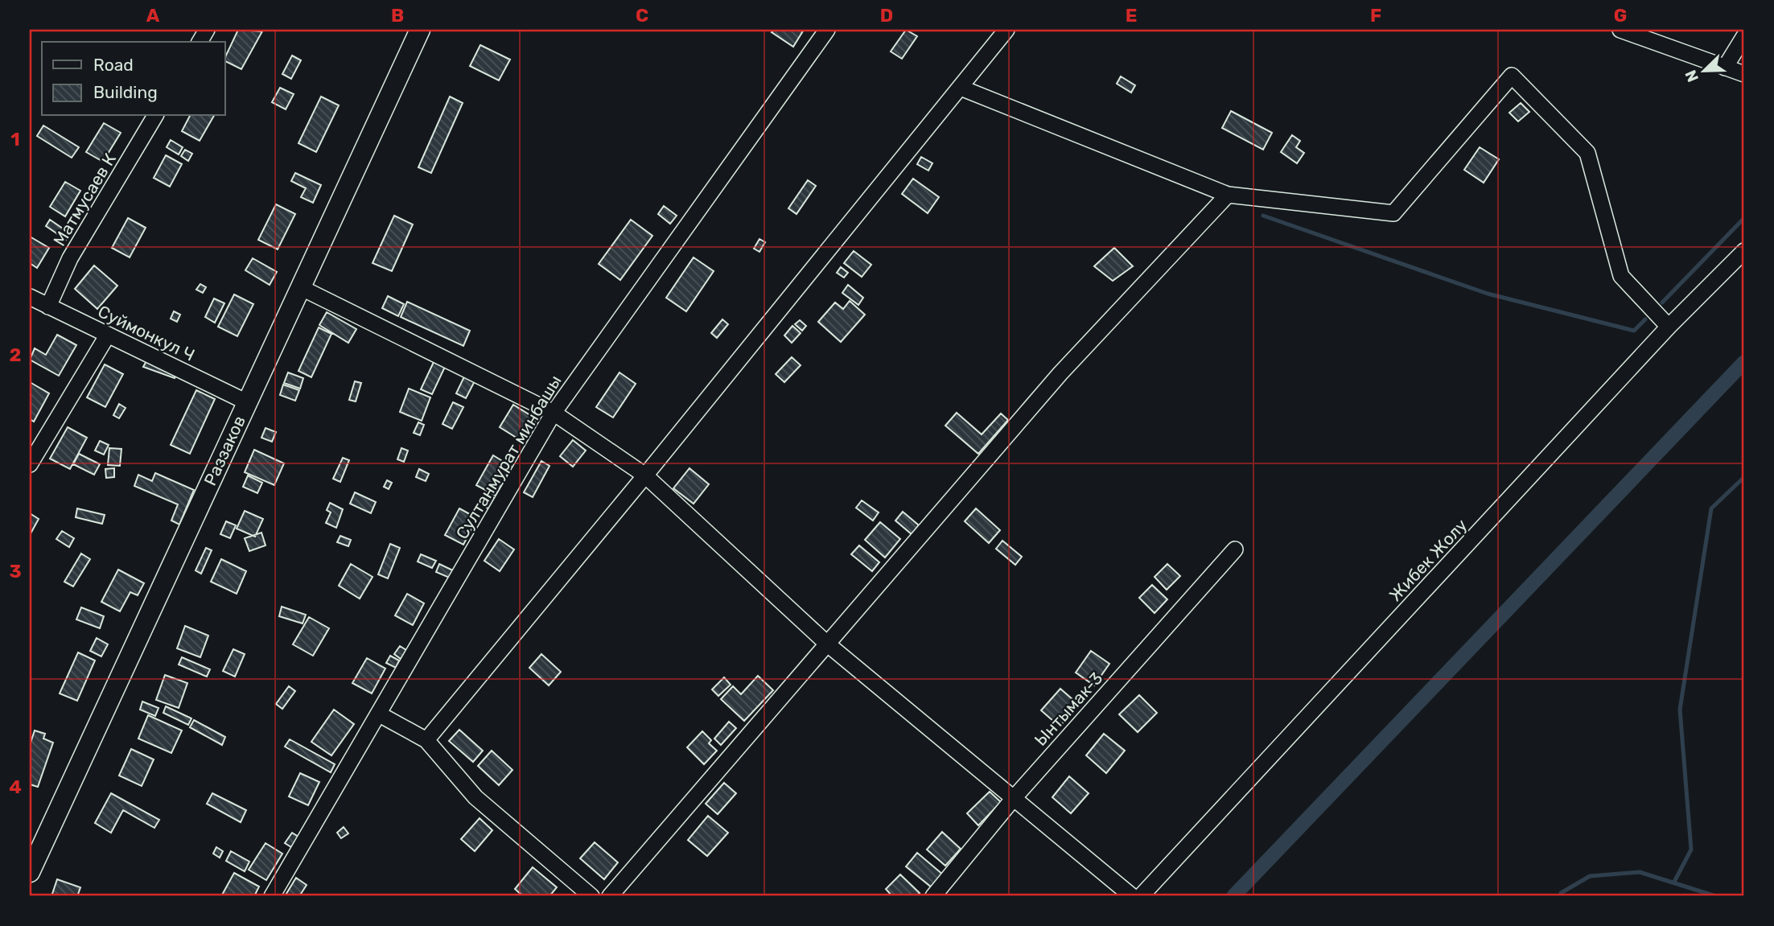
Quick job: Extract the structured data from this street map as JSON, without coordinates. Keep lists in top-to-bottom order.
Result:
{
  "streets": {
    "main road": ["Раззаков"],
    "street": [
      "Матмусаев К",
      "Суймонкул Ч",
      "Султанмурат минбашы",
      "Жибек Жолу",
      "Ынтымак-3"
    ]
  },
  "crossings": [
    ["Матмусаев К", "Суймонкул Ч"],
    ["Суймонкул Ч", "Раззаков"]
  ],
  "legend": ["Road", "Building"],
  "north": "bottom left",
  "grid": {
    "columns": [
      "A",
      "B",
      "C",
      "D",
      "E",
      "F",
      "G"
    ],
    "rows": [
      "1",
      "2",
      "3",
      "4"
    ]
  }
}
